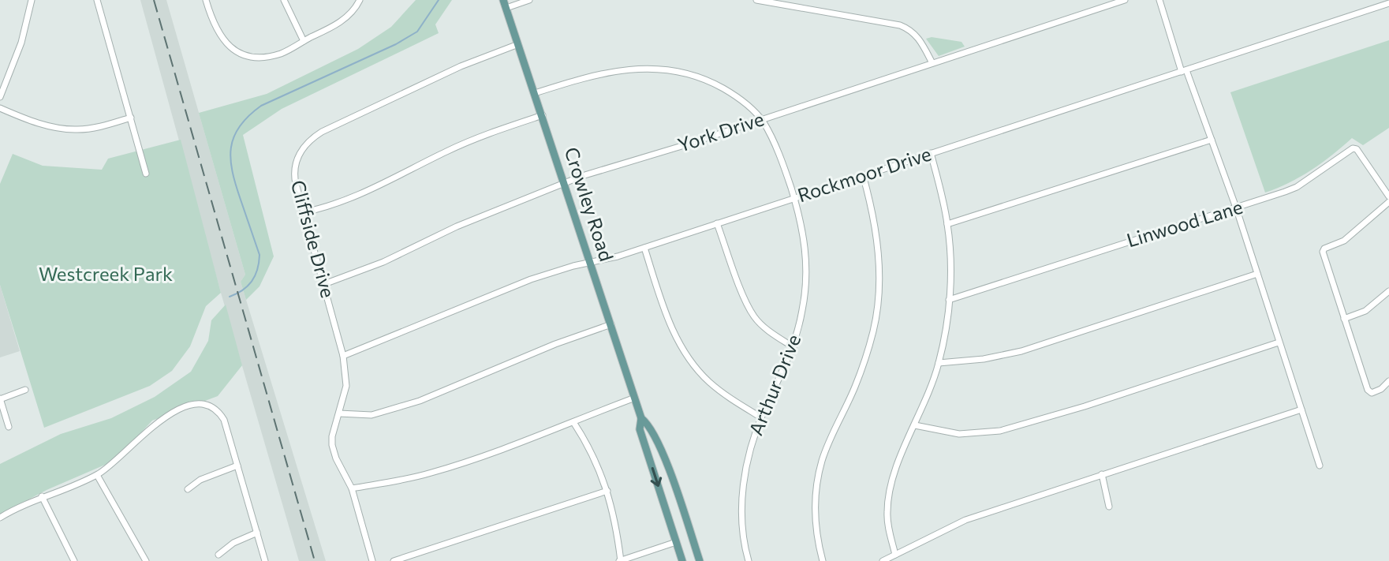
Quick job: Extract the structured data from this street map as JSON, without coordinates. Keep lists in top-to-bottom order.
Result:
{
  "streets": {
    "main road": ["Crowley Road"],
    "street": [
      "York Drive",
      "Rockmoor Drive",
      "Linwood Lane",
      "Cliffside Drive",
      "Arthur Drive"
    ]
  },
  "crossings": [
    ["York Drive", "Crowley Road"],
    ["York Drive", "Cliffside Drive"],
    ["York Drive", "Arthur Drive"],
    ["Rockmoor Drive", "Crowley Road"],
    ["Rockmoor Drive", "Cliffside Drive"],
    ["Rockmoor Drive", "Arthur Drive"],
    ["Crowley Road", "Cliffside Drive"],
    ["Crowley Road", "Arthur Drive"]
  ],
  "parks": ["Westcreek Park"]
}
